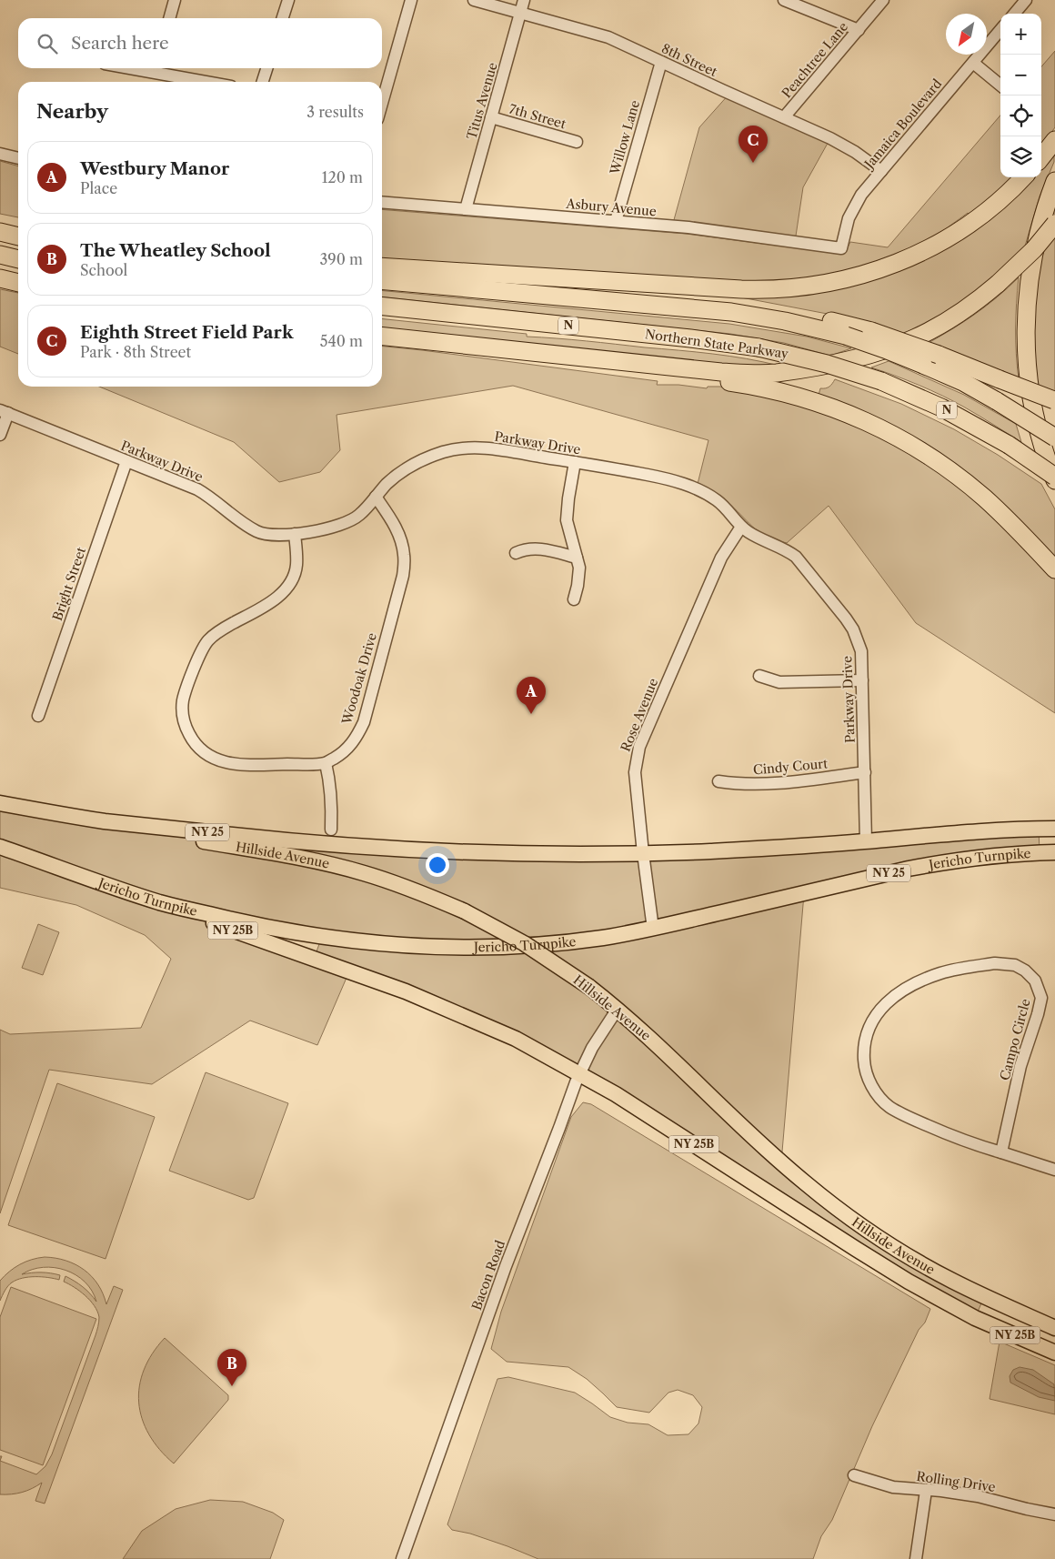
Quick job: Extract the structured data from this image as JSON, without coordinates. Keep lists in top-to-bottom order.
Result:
{
  "streets": {
    "highway": ["N", "Northern State Parkway"],
    "main road": [
      "NY 25",
      "Hillside Avenue",
      "Jericho Turnpike",
      "NY 25B"
    ],
    "street": [
      "8th Street",
      "Peachtree Lane",
      "Titus Avenue",
      "7th Street",
      "Jamaica Boulevard",
      "Willow Lane",
      "Asbury Avenue",
      "Parkway Drive",
      "Bright Street",
      "Woodoak Drive",
      "Rose Avenue",
      "Cindy Court",
      "Campo Circle",
      "Bacon Road",
      "Rolling Drive"
    ]
  },
  "crossings": [
    ["8th Street", "Peachtree Lane"],
    ["8th Street", "Titus Avenue"],
    ["8th Street", "Jamaica Boulevard"],
    ["8th Street", "Willow Lane"],
    ["Titus Avenue", "7th Street"],
    ["Titus Avenue", "Asbury Avenue"],
    ["Jamaica Boulevard", "Asbury Avenue"],
    ["Willow Lane", "Asbury Avenue"],
    ["Parkway Drive", "Bright Street"],
    ["Parkway Drive", "Woodoak Drive"],
    ["Parkway Drive", "Rose Avenue"],
    ["Parkway Drive", "Cindy Court"],
    ["Parkway Drive", "Jericho Turnpike"],
    ["Rose Avenue", "Jericho Turnpike"],
    ["Hillside Avenue", "Jericho Turnpike"],
    ["Hillside Avenue", "Bacon Road"]
  ],
  "north": "bottom left",
  "page": {
    "map_buttons": ["+", "−"],
    "search": "Search here",
    "heading": ["Nearby", "3 results"],
    "pins": ["C", "A", "B"],
    "list": [
      {
        "mark": "A",
        "name": "Westbury Manor",
        "note": "Place",
        "value": "120 m"
      },
      {
        "mark": "B",
        "name": "The Wheatley School",
        "note": "School",
        "value": "390 m"
      },
      {
        "mark": "C",
        "name": "Eighth Street Field Park",
        "note": "Park · 8th Street",
        "value": "540 m"
      }
    ]
  }
}
